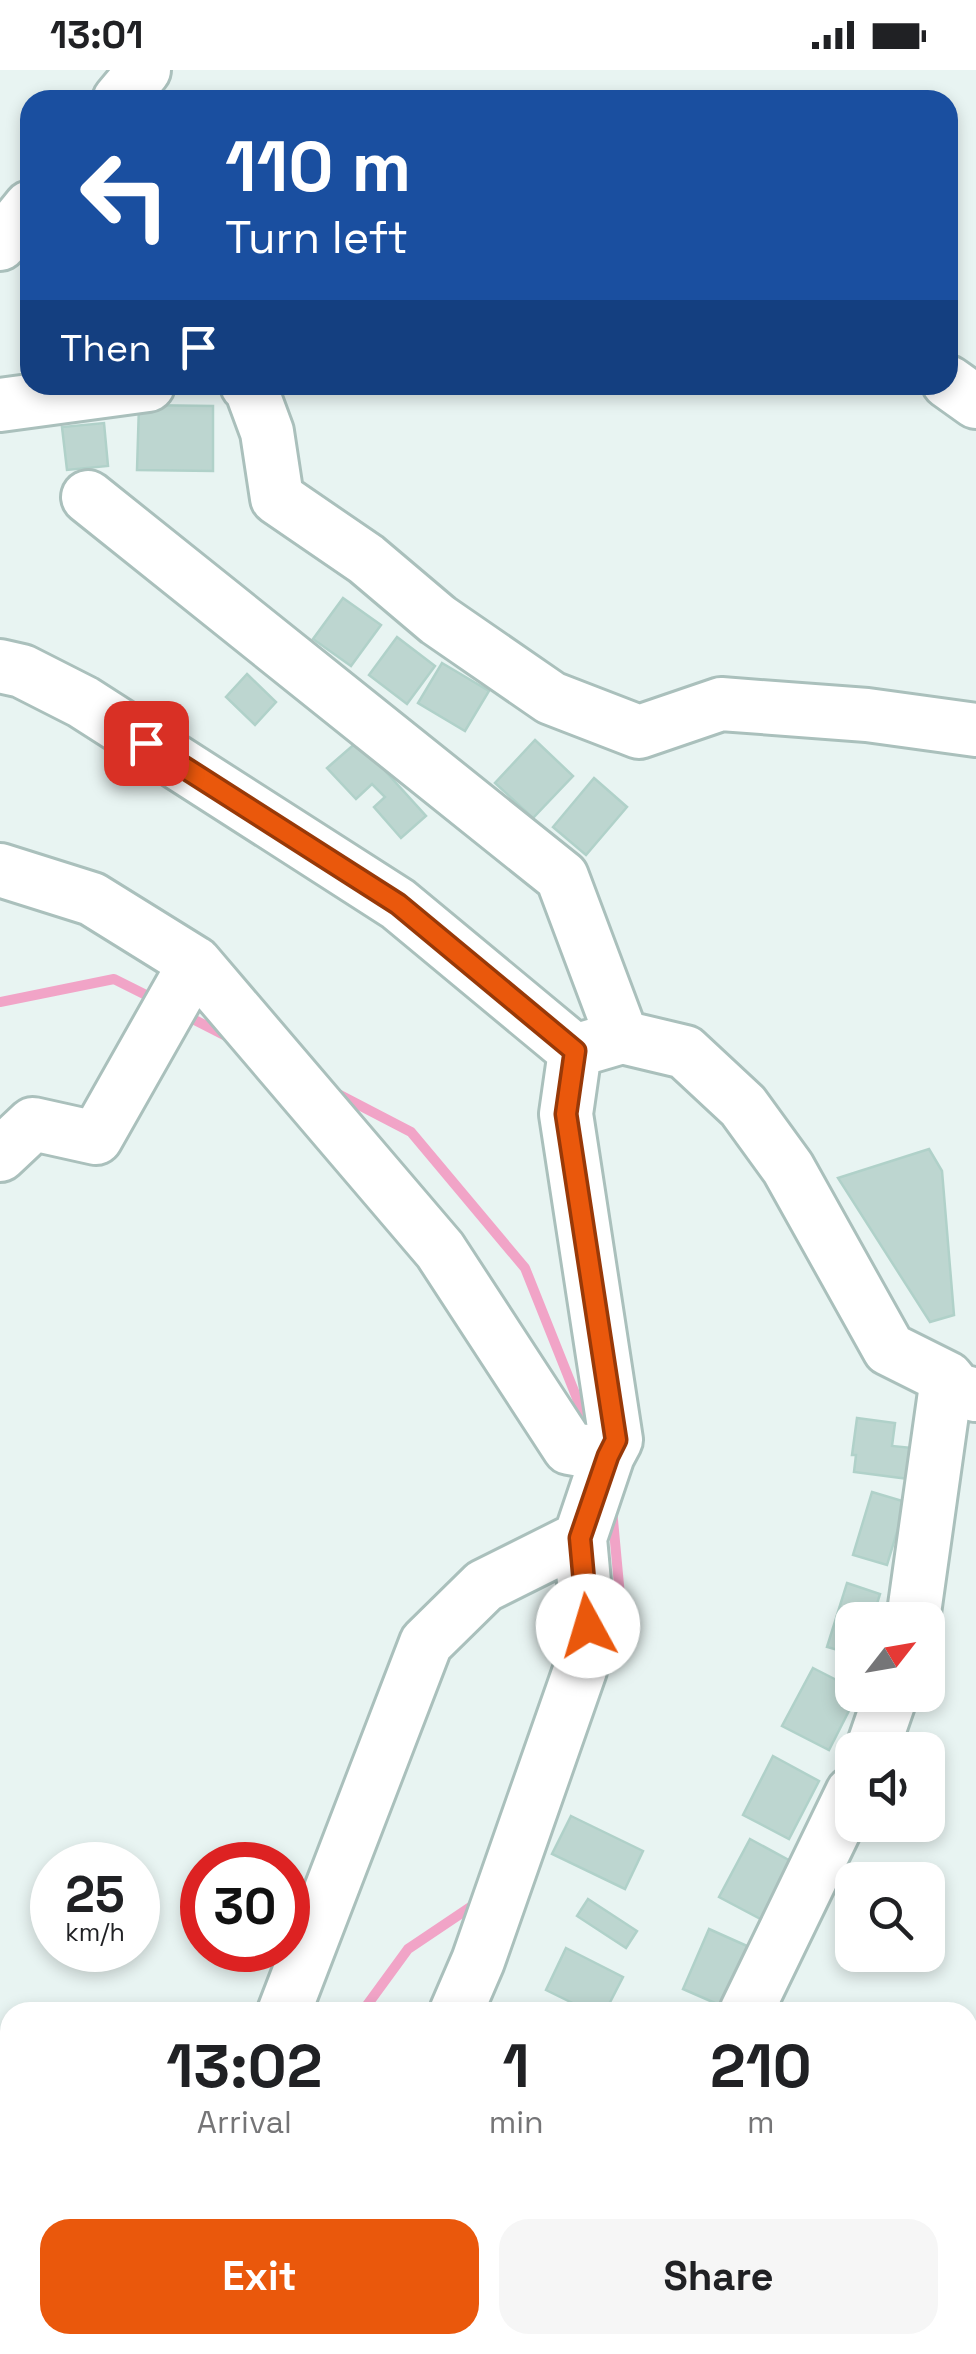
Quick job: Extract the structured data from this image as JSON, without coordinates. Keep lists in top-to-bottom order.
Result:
{
  "north": "top right",
  "page": {
    "status": "13:01",
    "turn": ["110 m", "Turn left"],
    "then": "Then",
    "speed": "25 km/h",
    "limit": "30",
    "eta": [
      "13:02",
      "Arrival",
      "1",
      "min",
      "210",
      "m"
    ],
    "buttons": ["Exit", "Share"]
  }
}
